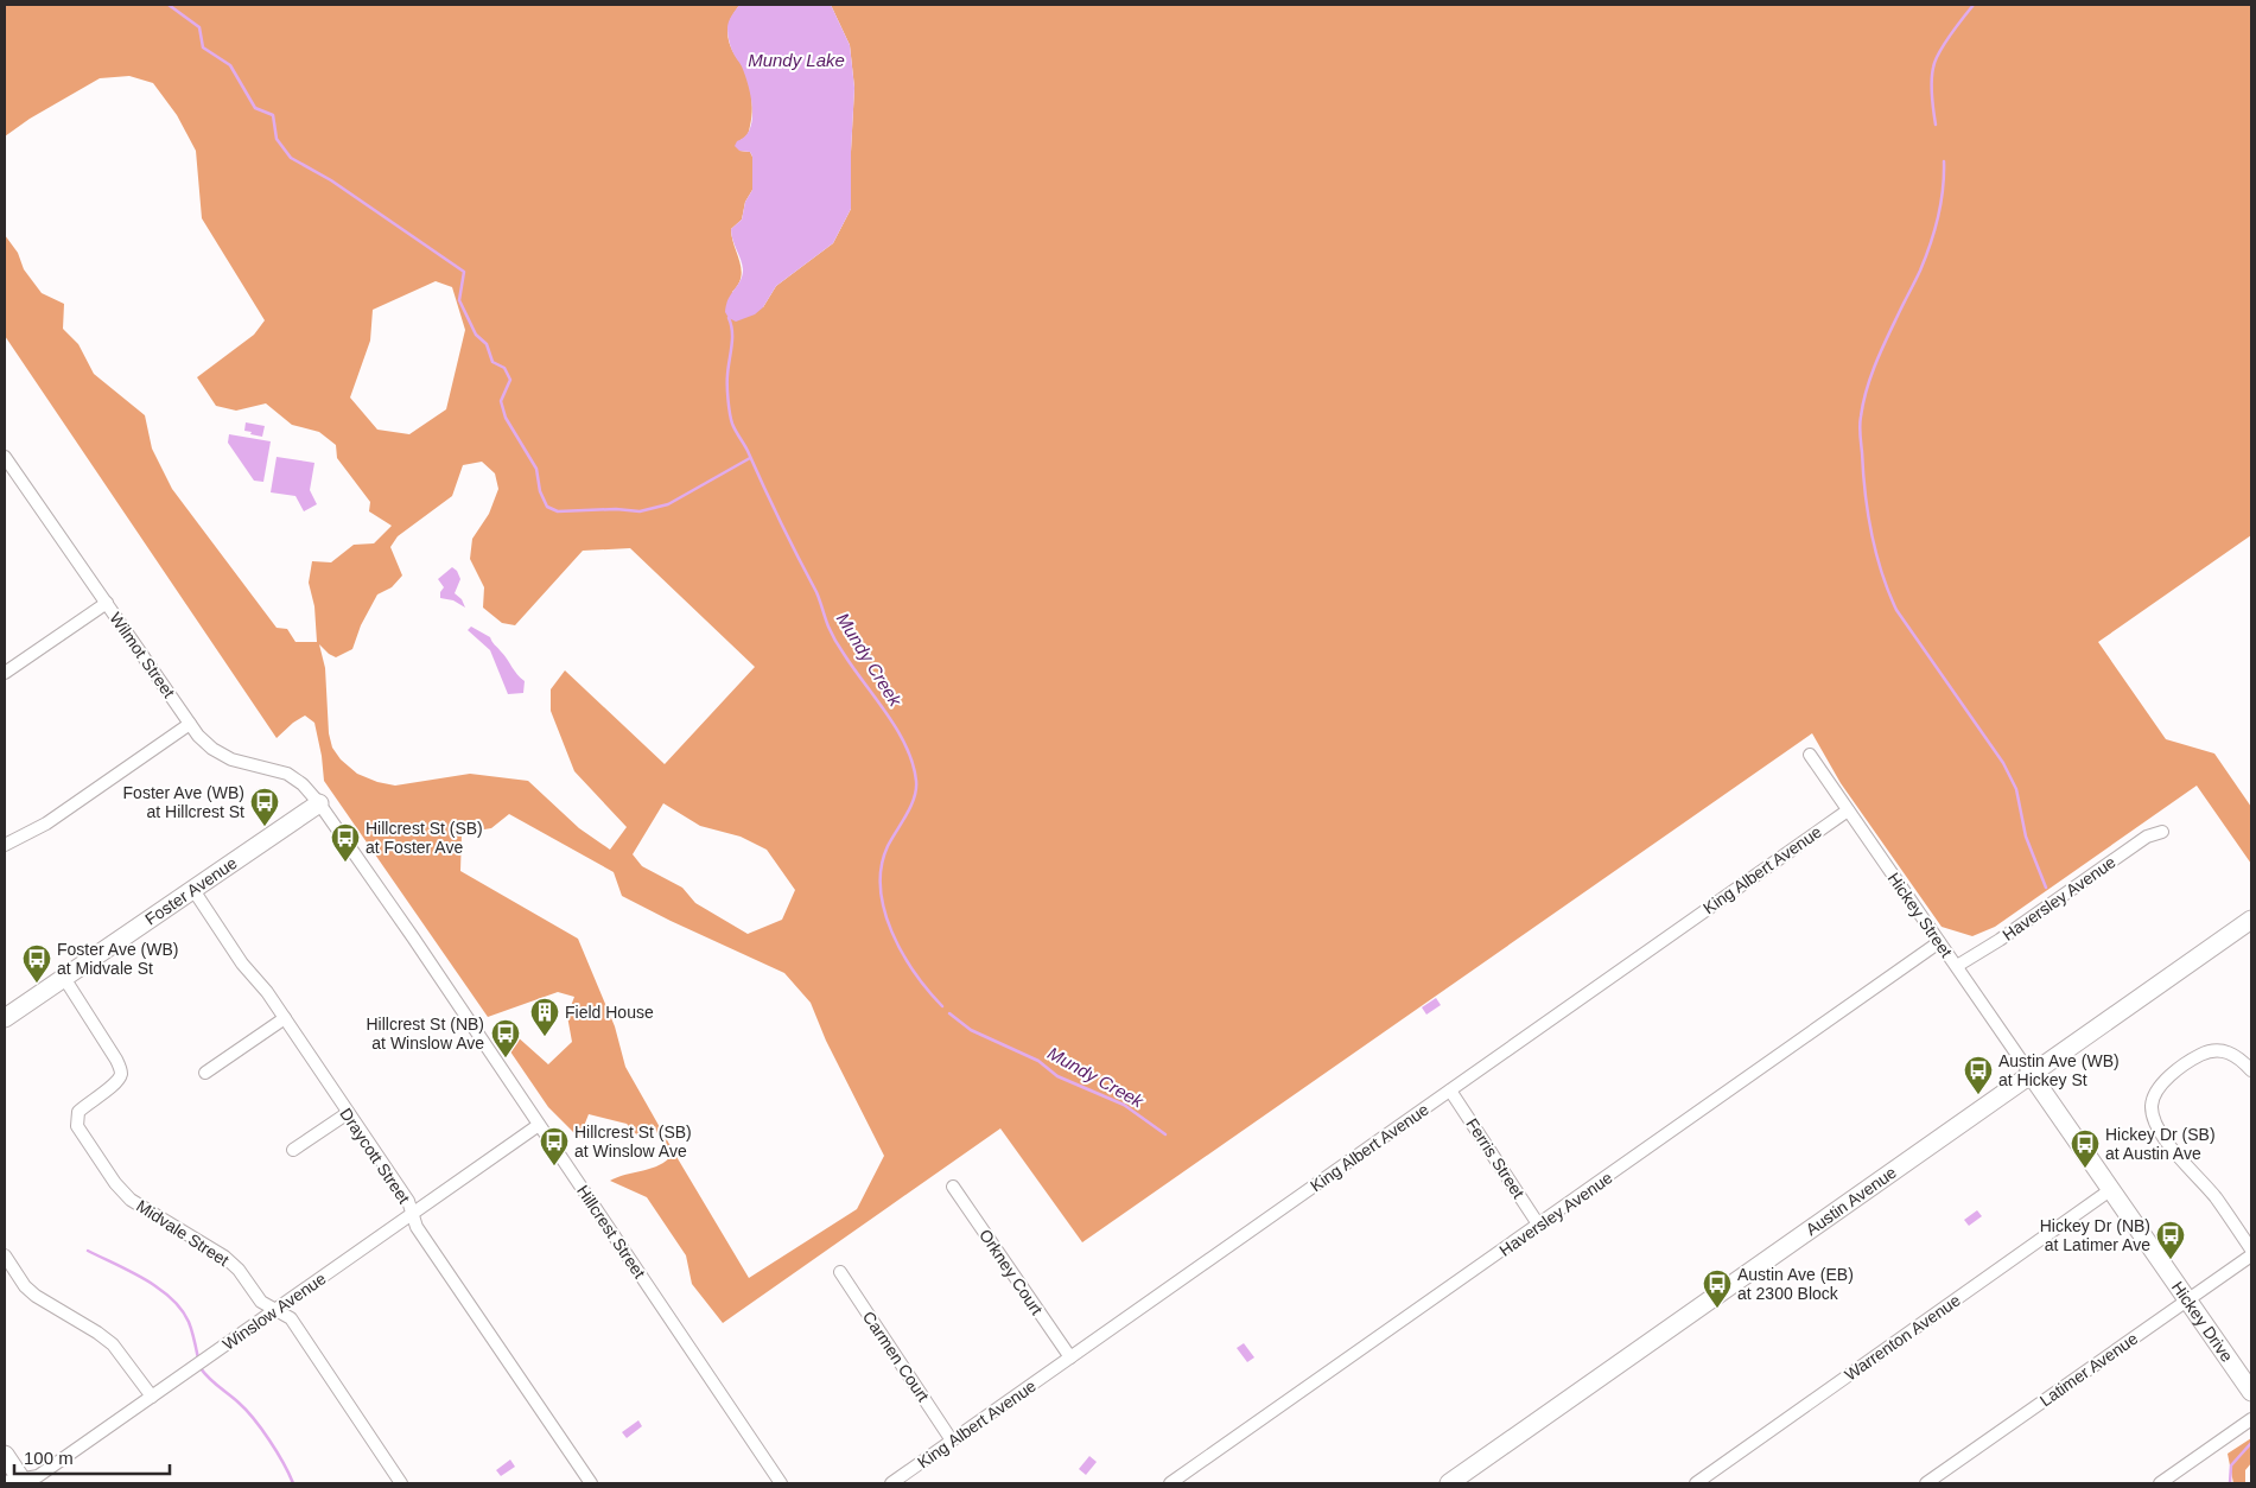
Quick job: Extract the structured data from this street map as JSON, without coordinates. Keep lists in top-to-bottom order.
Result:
{
  "streets": {
    "main road": ["Foster Avenue", "Austin Avenue", "Hickey Drive"],
    "street": [
      "Wilmot Street",
      "King Albert Avenue",
      "Haversley Avenue",
      "Hickey Street",
      "Draycott Street",
      "Ferris Street",
      "Hillcrest Street",
      "Midvale Street",
      "Orkney Court",
      "Winslow Avenue",
      "Warrenton Avenue",
      "Carmen Court",
      "Latimer Avenue"
    ]
  },
  "crossings": [
    ["Wilmot Street", "Foster Avenue"],
    ["Wilmot Street", "Hillcrest Street"],
    ["King Albert Avenue", "Hickey Street"],
    ["King Albert Avenue", "Ferris Street"],
    ["King Albert Avenue", "Orkney Court"],
    ["King Albert Avenue", "Carmen Court"],
    ["Foster Avenue", "Draycott Street"],
    ["Foster Avenue", "Hillcrest Street"],
    ["Foster Avenue", "Midvale Street"],
    ["Haversley Avenue", "Hickey Street"],
    ["Haversley Avenue", "Ferris Street"],
    ["Hickey Street", "Austin Avenue"],
    ["Hickey Street", "Hickey Drive"],
    ["Draycott Street", "Winslow Avenue"],
    ["Austin Avenue", "Hickey Drive"],
    ["Hillcrest Street", "Winslow Avenue"],
    ["Midvale Street", "Winslow Avenue"],
    ["Hickey Drive", "Warrenton Avenue"],
    ["Hickey Drive", "Latimer Avenue"]
  ],
  "water": ["Mundy Lake", "Mundy Creek"],
  "places": {
    "bus stop": [
      "Foster Ave (WB) at Hillcrest St",
      "Hillcrest St (SB) at Foster Ave",
      "Foster Ave (WB) at Midvale St",
      "Hillcrest St (NB) at Winslow Ave",
      "Austin Ave (WB) at Hickey St",
      "Hillcrest St (SB) at Winslow Ave",
      "Hickey Dr (SB) at Austin Ave",
      "Hickey Dr (NB) at Latimer Ave",
      "Austin Ave (EB) at 2300 Block"
    ],
    "building": ["Field House"]
  },
  "scale_bar": "100 m"
}
